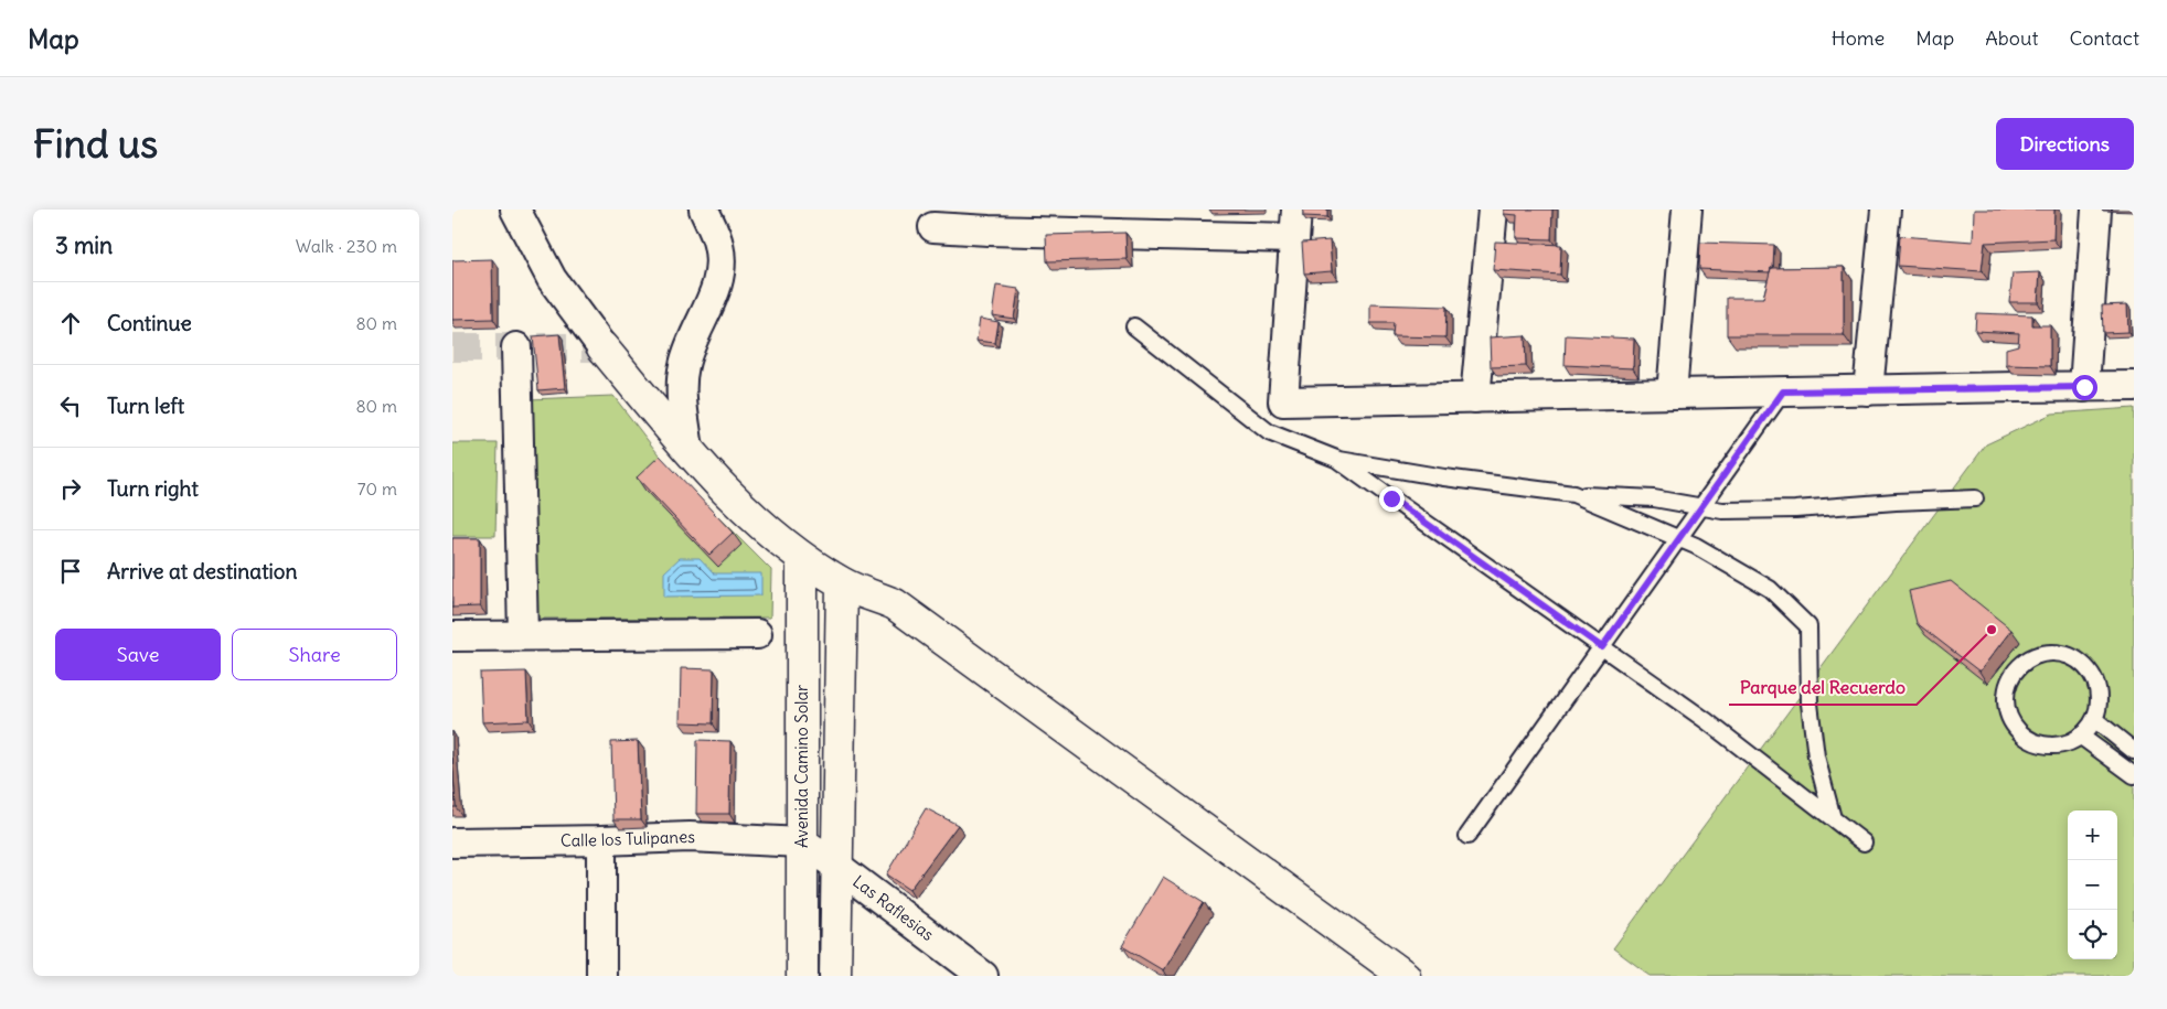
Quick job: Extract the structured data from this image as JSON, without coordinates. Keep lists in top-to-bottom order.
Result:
{
  "streets": {
    "street": ["Avenida Camino Solar", "Calle los Tulipanes", "Las Raflesias"]
  },
  "crossings": [
    ["Avenida Camino Solar", "Calle los Tulipanes"],
    ["Avenida Camino Solar", "Las Raflesias"],
    ["Calle los Tulipanes", "Las Raflesias"]
  ],
  "places": ["Parque del Recuerdo"],
  "page": {
    "header": "Map",
    "nav": [
      "Home",
      "Map",
      "About",
      "Contact"
    ],
    "buttons": [
      "Directions",
      ["Save", "Share"]
    ],
    "title": "Find us",
    "heading": ["3 min", "Walk · 230 m"],
    "list": [
      ["Continue", "80 m"],
      ["Turn left", "80 m"],
      ["Turn right", "70 m"],
      "Arrive at destination"
    ],
    "map_buttons": ["+", "−"]
  }
}
